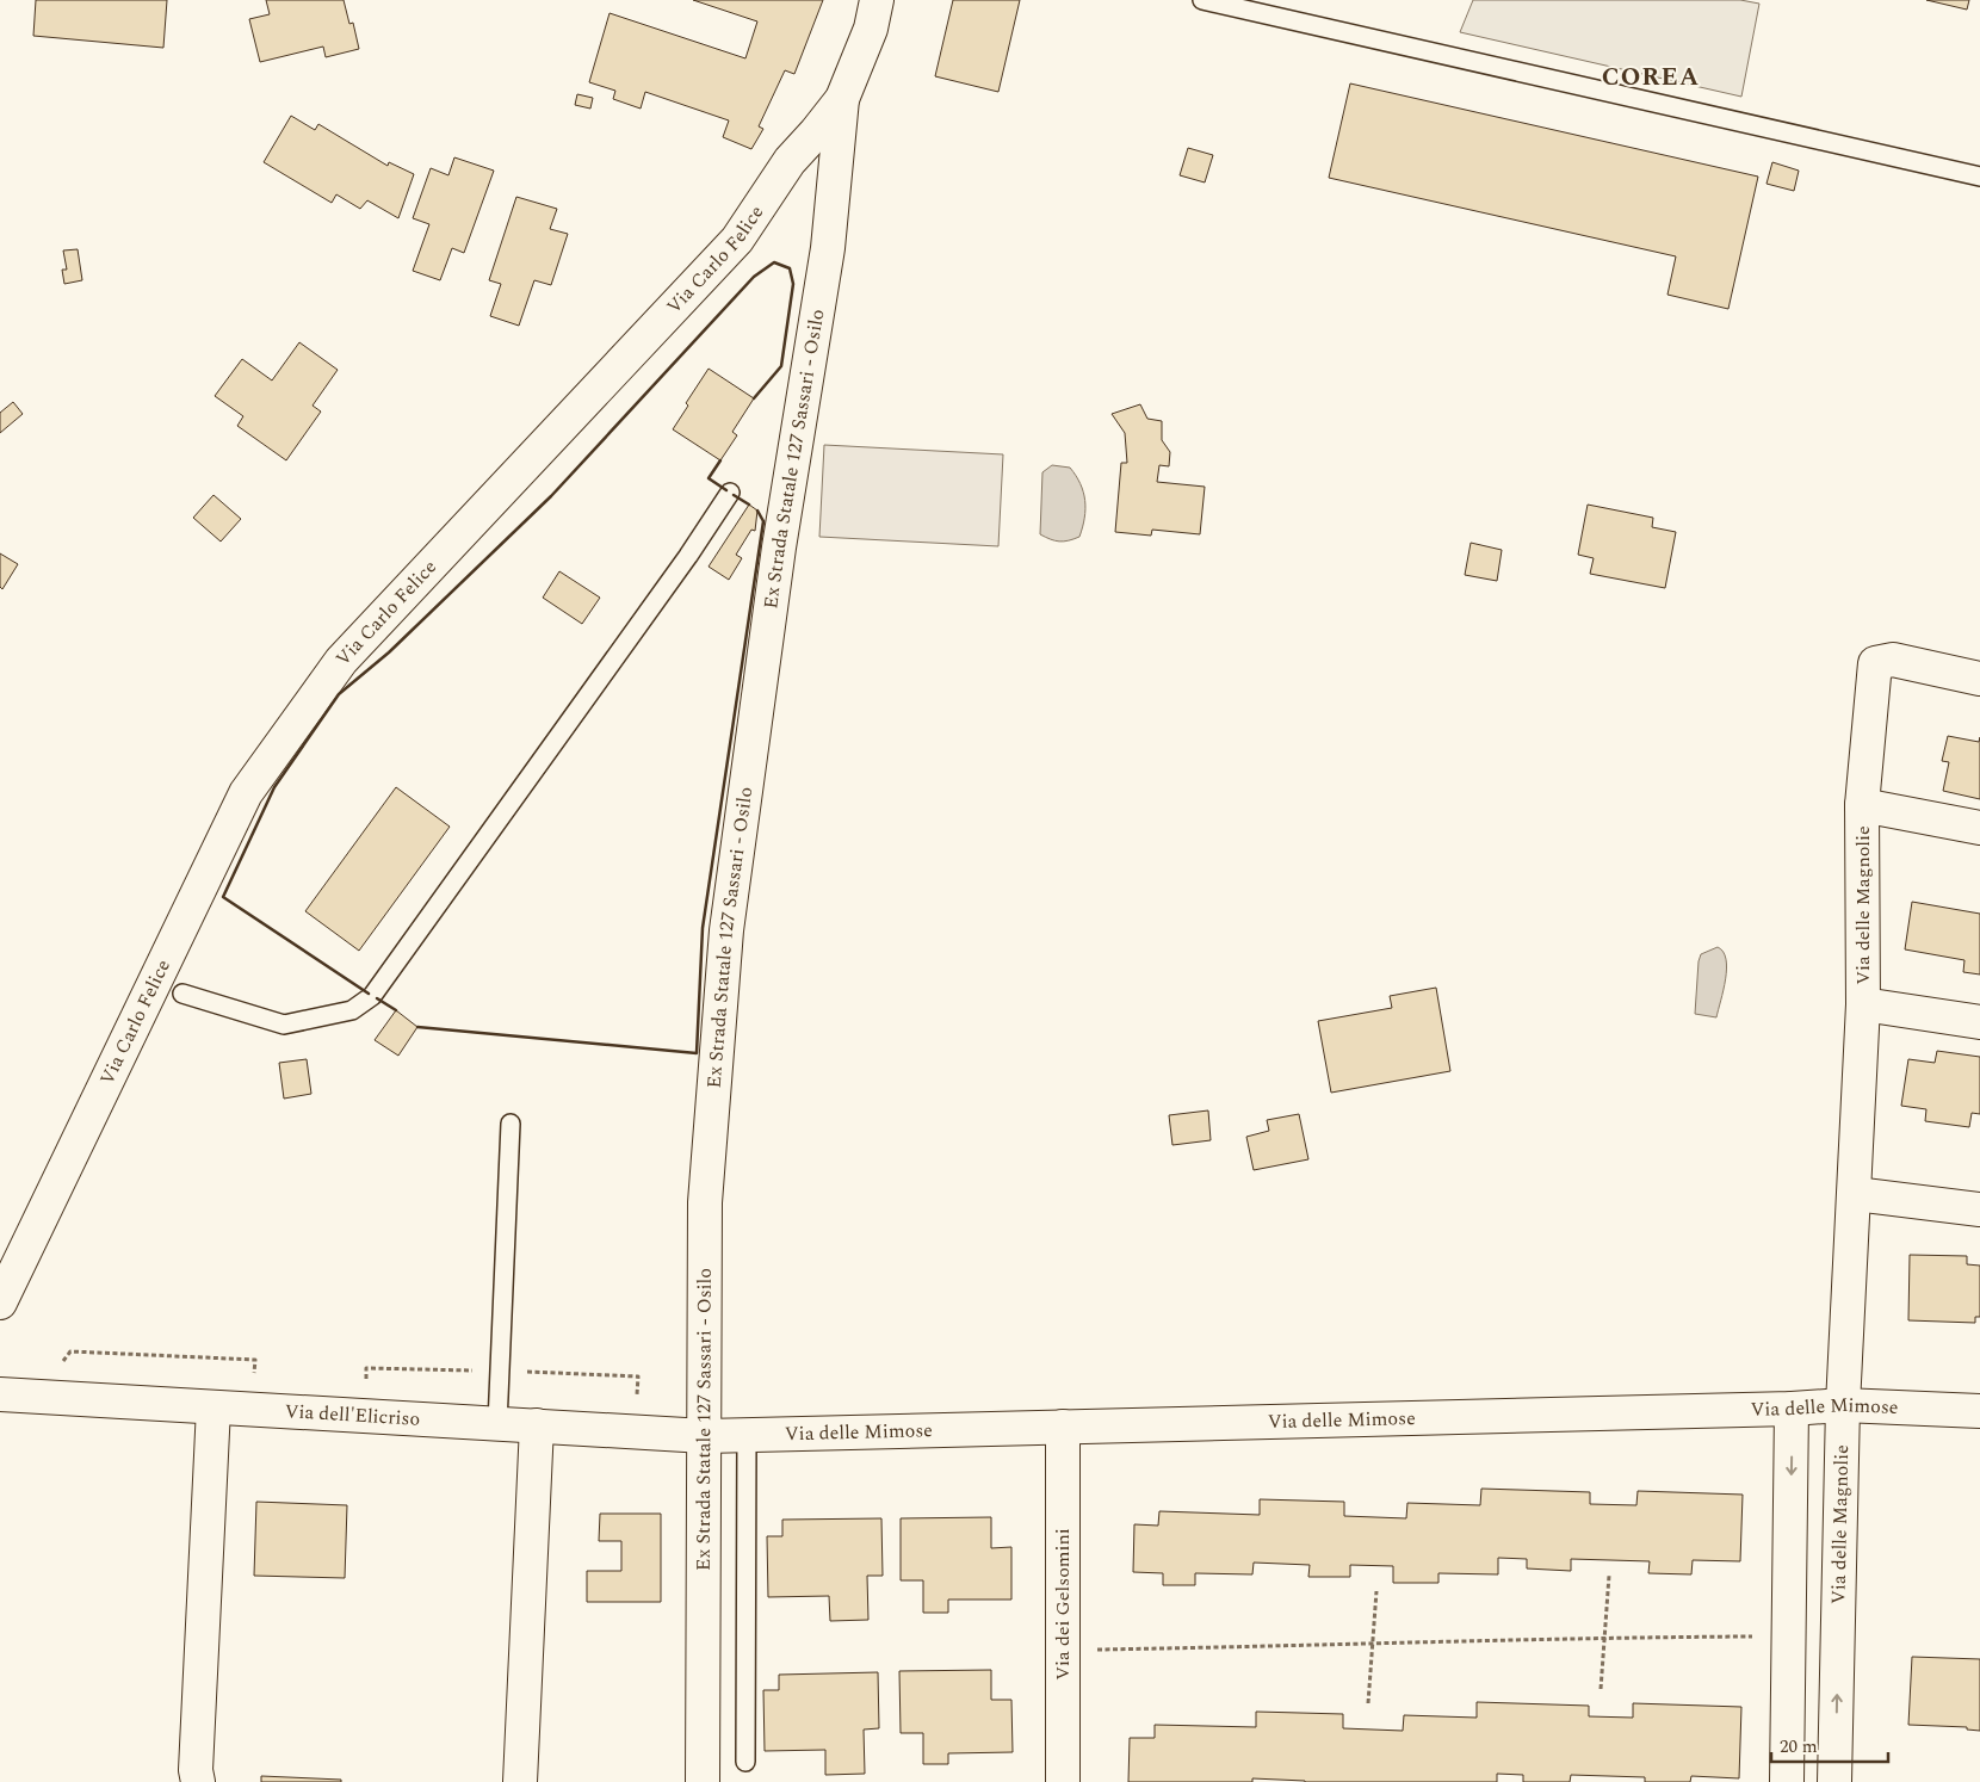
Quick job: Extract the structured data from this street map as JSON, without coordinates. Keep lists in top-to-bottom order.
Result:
{
  "streets": {
    "street": [
      "Via Carlo Felice",
      "Ex Strada Statale 127 Sassari - Osilo",
      "Via delle Magnolie",
      "Via delle Mimose",
      "Via dell'Elicriso",
      "Via dei Gelsomini"
    ]
  },
  "crossings": [
    ["Via Carlo Felice", "Ex Strada Statale 127 Sassari - Osilo"],
    ["Ex Strada Statale 127 Sassari - Osilo", "Via delle Mimose"],
    ["Ex Strada Statale 127 Sassari - Osilo", "Via dell'Elicriso"],
    ["Via delle Magnolie", "Via delle Mimose"],
    ["Via delle Mimose", "Via dell'Elicriso"],
    ["Via delle Mimose", "Via dei Gelsomini"]
  ],
  "districts": ["COREA"],
  "scale_bar": "20 m"
}
